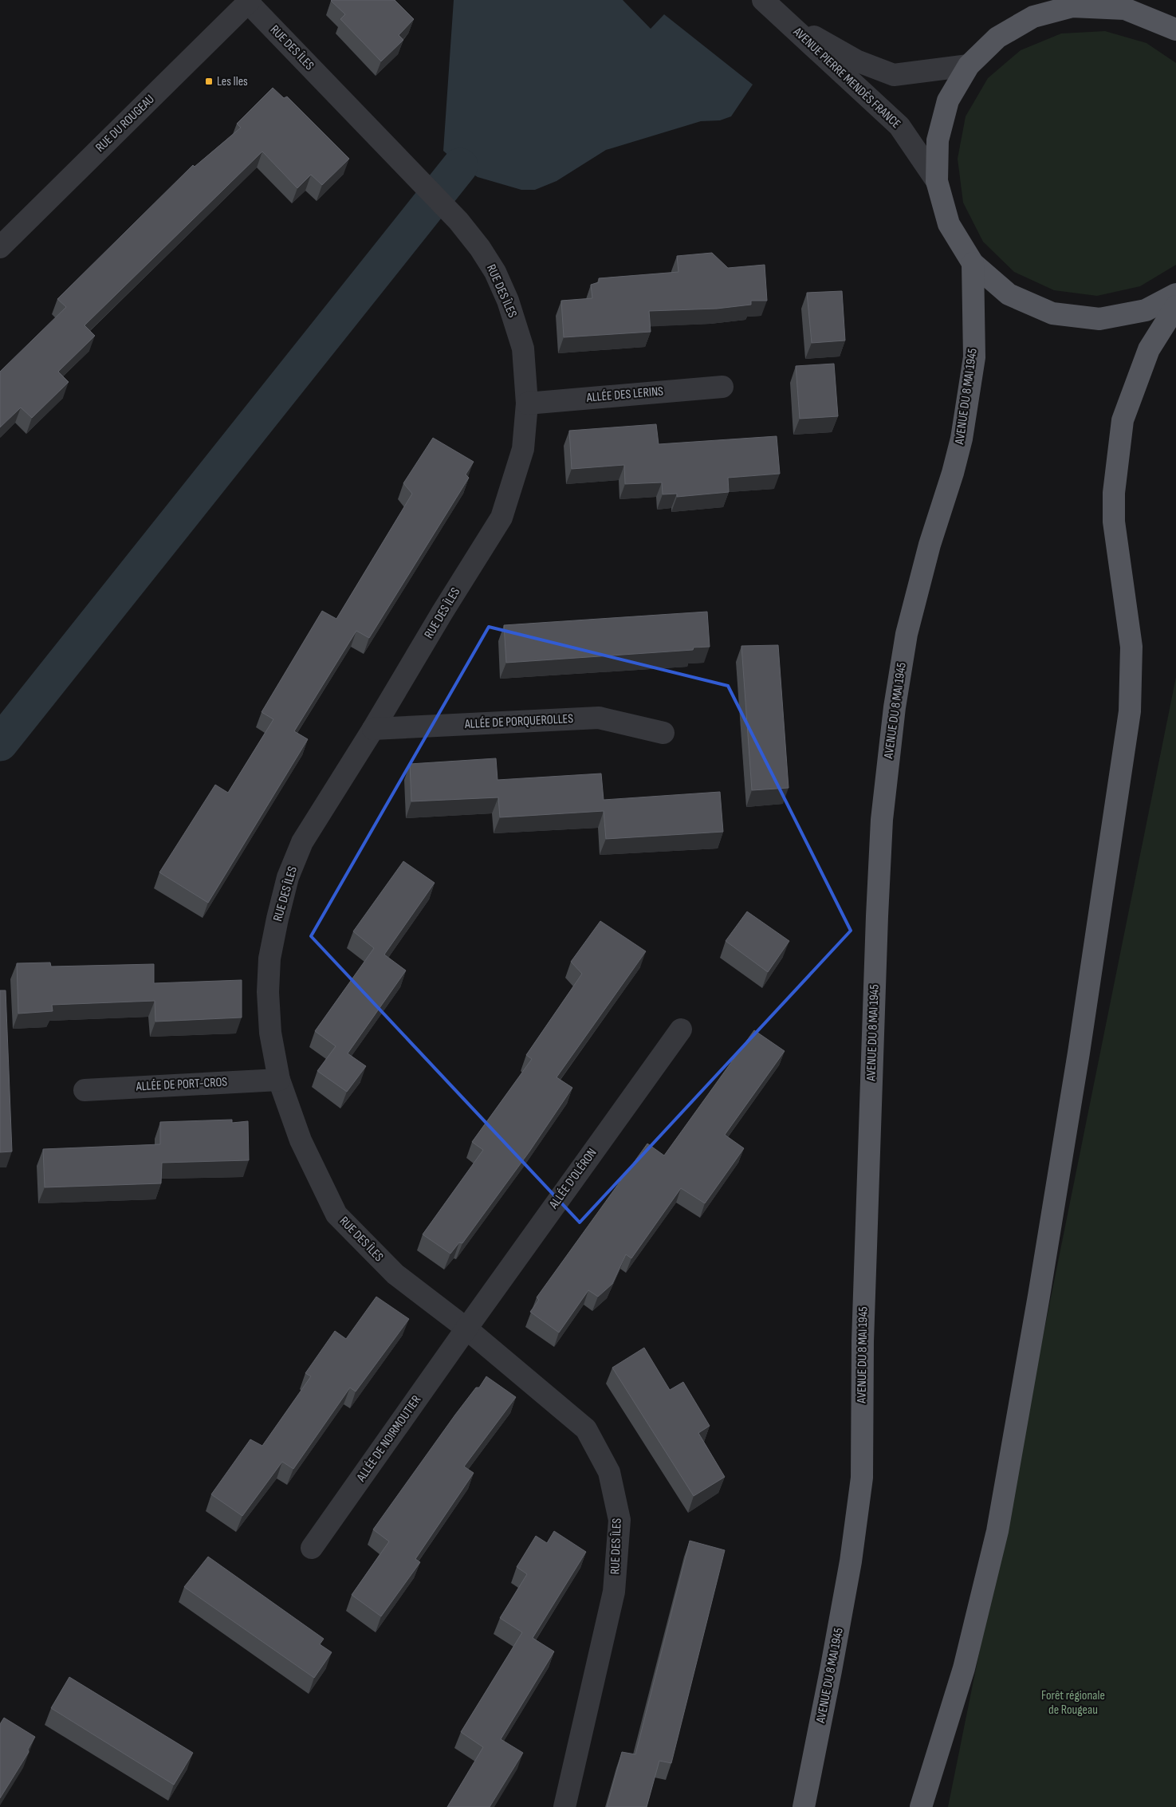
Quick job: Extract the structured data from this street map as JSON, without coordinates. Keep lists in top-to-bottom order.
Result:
{
  "streets": {
    "main road": ["AVENUE DU 8 MAI 1945"],
    "street": [
      "RUE DES ÎLES",
      "AVENUE PIERRE MENDÈS FRANCE",
      "RUE DU ROUGEAU",
      "ALLÉE DES LERINS",
      "ALLÉE DE PORQUEROLLES",
      "ALLÉE DE PORT-CROS",
      "ALLÉE D'OLÉRON",
      "ALLÉE DE NOIRMOUTIER"
    ]
  },
  "crossings": [
    ["RUE DES ÎLES", "RUE DU ROUGEAU"],
    ["RUE DES ÎLES", "ALLÉE DES LERINS"],
    ["RUE DES ÎLES", "ALLÉE DE PORQUEROLLES"],
    ["RUE DES ÎLES", "ALLÉE DE PORT-CROS"],
    ["RUE DES ÎLES", "ALLÉE D'OLÉRON"],
    ["RUE DES ÎLES", "ALLÉE DE NOIRMOUTIER"],
    ["ALLÉE D'OLÉRON", "ALLÉE DE NOIRMOUTIER"]
  ],
  "parks": ["Forêt régionale de Rougeau"],
  "places": {
    "transit": ["Les Iles"]
  }
}
